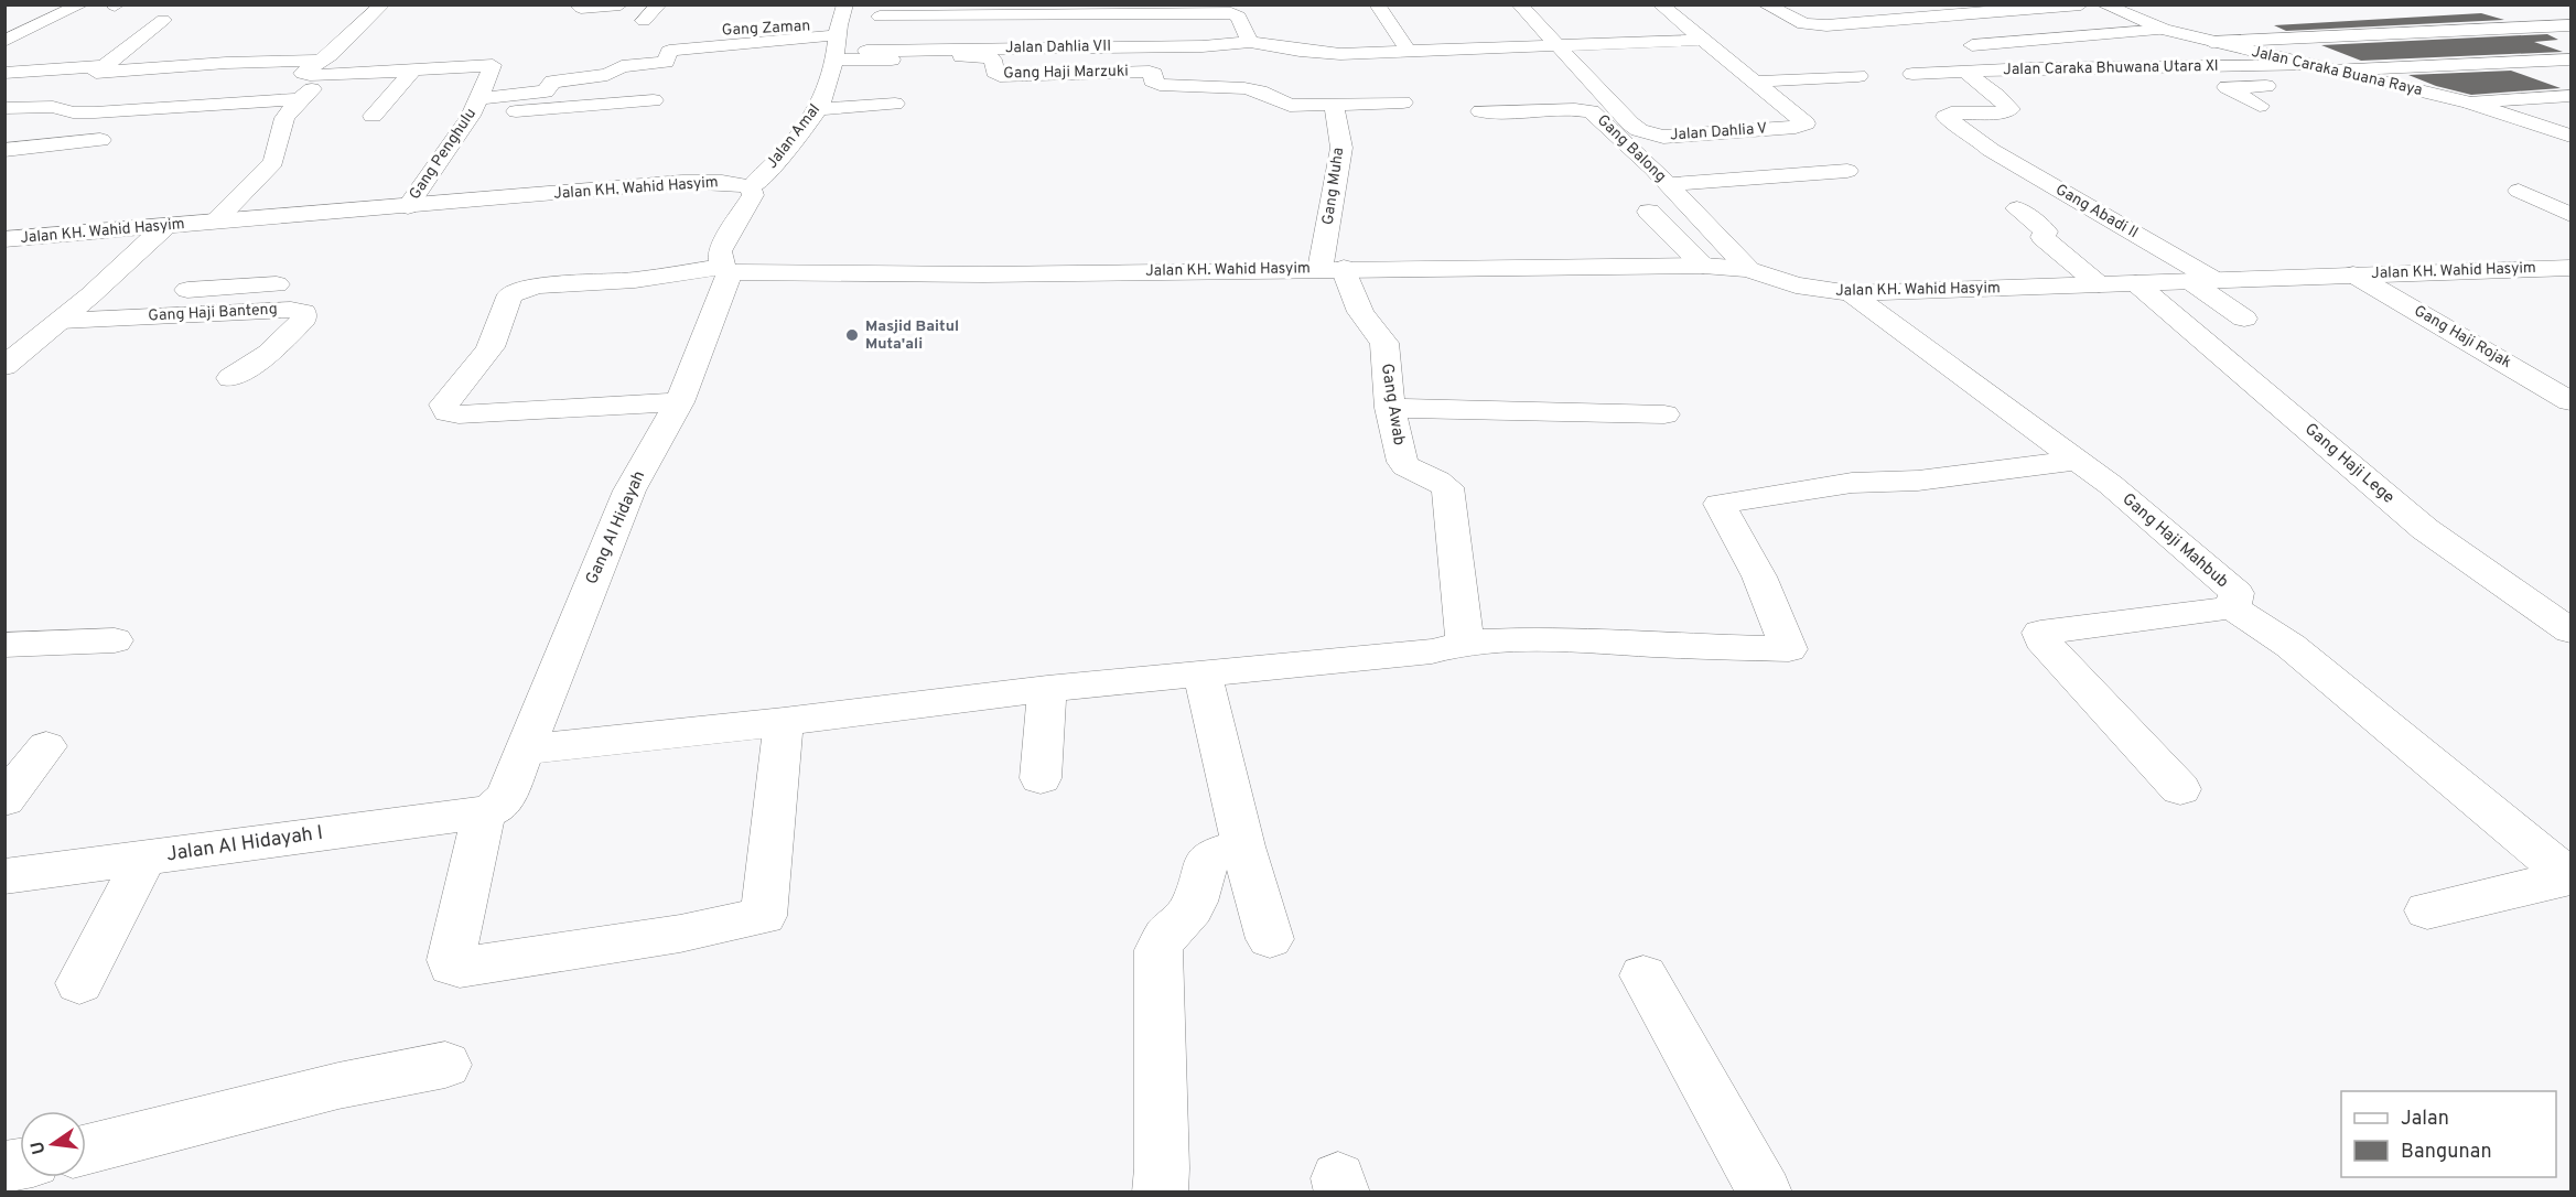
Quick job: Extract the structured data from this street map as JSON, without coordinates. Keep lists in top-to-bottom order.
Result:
{
  "streets": {
    "street": [
      "Gang Zaman",
      "Jalan Dahlia VII",
      "Jalan Caraka Bhuwana Utara XI",
      "Jalan Caraka Buana Raya",
      "Gang Haji Marzuki",
      "Jalan Dahlia V",
      "Jalan Amal",
      "Gang Balong",
      "Gang Penghulu",
      "Gang Muha",
      "Jalan KH. Wahid Hasyim",
      "Gang Abadi II",
      "Gang Haji Banteng",
      "Gang Haji Rojak",
      "Gang Awab",
      "Gang Haji Lege",
      "Gang Al Hidayah",
      "Gang Haji Mahbub",
      "Jalan Al Hidayah I"
    ]
  },
  "crossings": [
    ["Gang Zaman", "Jalan Amal"],
    ["Jalan Dahlia VII", "Jalan Dahlia V"],
    ["Jalan Caraka Bhuwana Utara XI", "Jalan Caraka Buana Raya"],
    ["Jalan Caraka Bhuwana Utara XI", "Gang Abadi II"],
    ["Gang Haji Marzuki", "Jalan Amal"],
    ["Gang Haji Marzuki", "Gang Muha"],
    ["Jalan Amal", "Jalan KH. Wahid Hasyim"],
    ["Gang Balong", "Jalan KH. Wahid Hasyim"],
    ["Gang Penghulu", "Jalan KH. Wahid Hasyim"],
    ["Gang Muha", "Jalan KH. Wahid Hasyim"],
    ["Gang Muha", "Gang Awab"],
    ["Jalan KH. Wahid Hasyim", "Gang Abadi II"],
    ["Jalan KH. Wahid Hasyim", "Gang Haji Rojak"],
    ["Jalan KH. Wahid Hasyim", "Gang Awab"],
    ["Jalan KH. Wahid Hasyim", "Gang Haji Lege"],
    ["Jalan KH. Wahid Hasyim", "Gang Al Hidayah"],
    ["Jalan KH. Wahid Hasyim", "Gang Haji Mahbub"],
    ["Gang Al Hidayah", "Jalan Al Hidayah I"]
  ],
  "places": ["Masjid Baitul Muta'ali"],
  "legend": ["Jalan", "Bangunan"],
  "north": "left"
}
